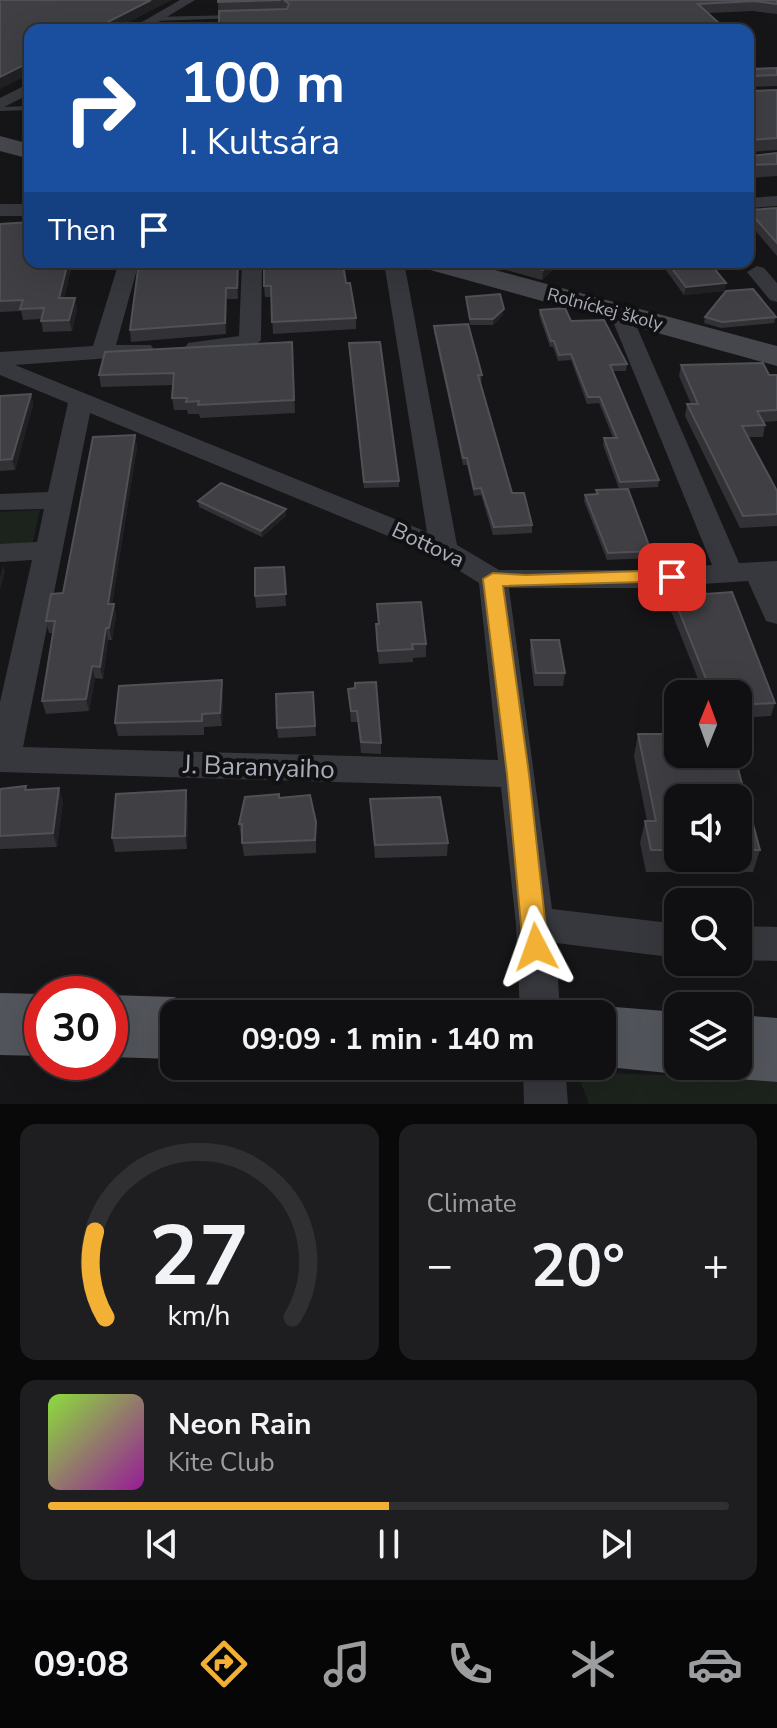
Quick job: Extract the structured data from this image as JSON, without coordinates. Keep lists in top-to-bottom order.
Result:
{
  "streets": {
    "main road": ["Roľníckej školy"],
    "street": ["Bottova", "J. Baranyaiho"]
  },
  "north": "top",
  "page": {
    "turn": ["100 m", "I. Kultsára"],
    "then": "Then",
    "limit": "30",
    "trip": "09:09 · 1 min · 140 m",
    "tile": "Climate",
    "heat": ["−", "20°", "+"],
    "song": ["Neon Rain", "Kite Club"],
    "tabs": "09:08",
    "gauge": ["27", "km/h"]
  }
}
